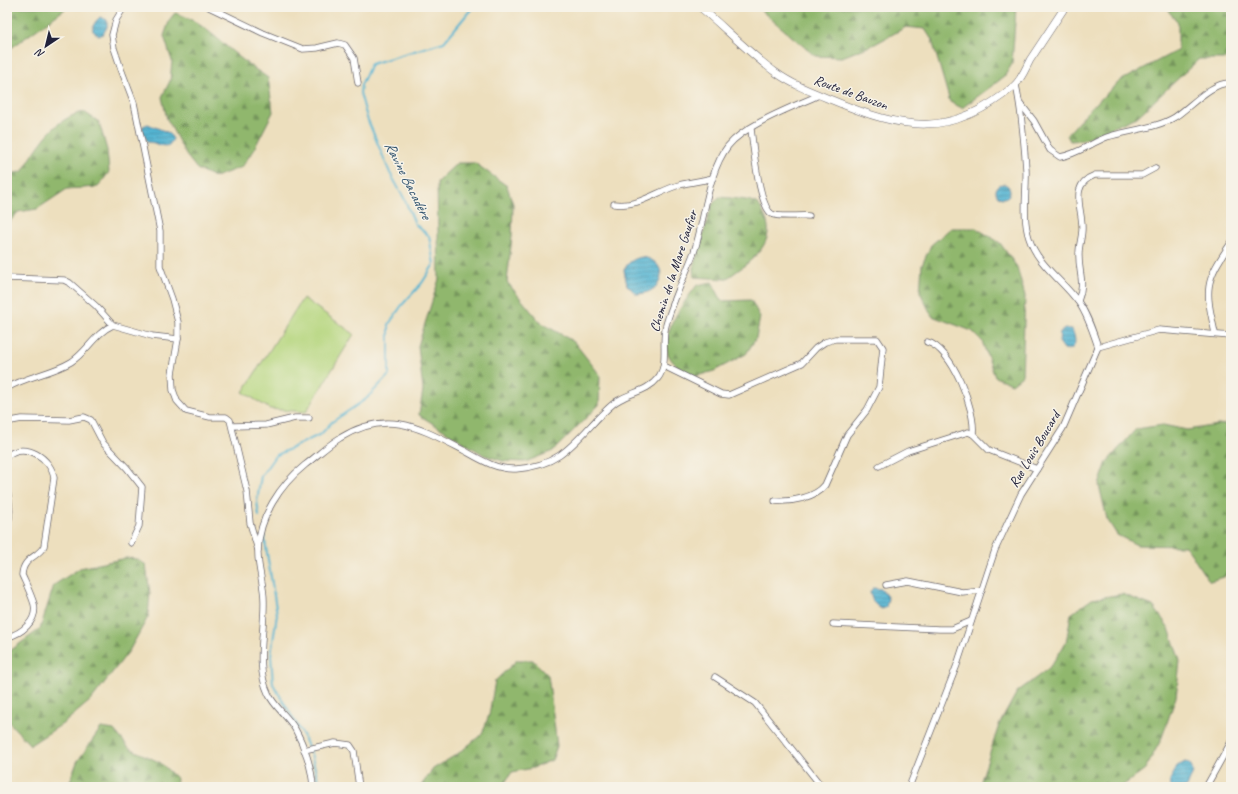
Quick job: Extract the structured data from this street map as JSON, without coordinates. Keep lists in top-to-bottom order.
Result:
{
  "streets": {
    "street": ["Route de Bauzon", "Chemin de la Mare Gaufier", "Rue Louis Boucard"]
  },
  "crossings": [
    ["Route de Bauzon", "Chemin de la Mare Gaufier"]
  ],
  "water": ["Ravine Bacadère"],
  "north": "bottom left"
}
